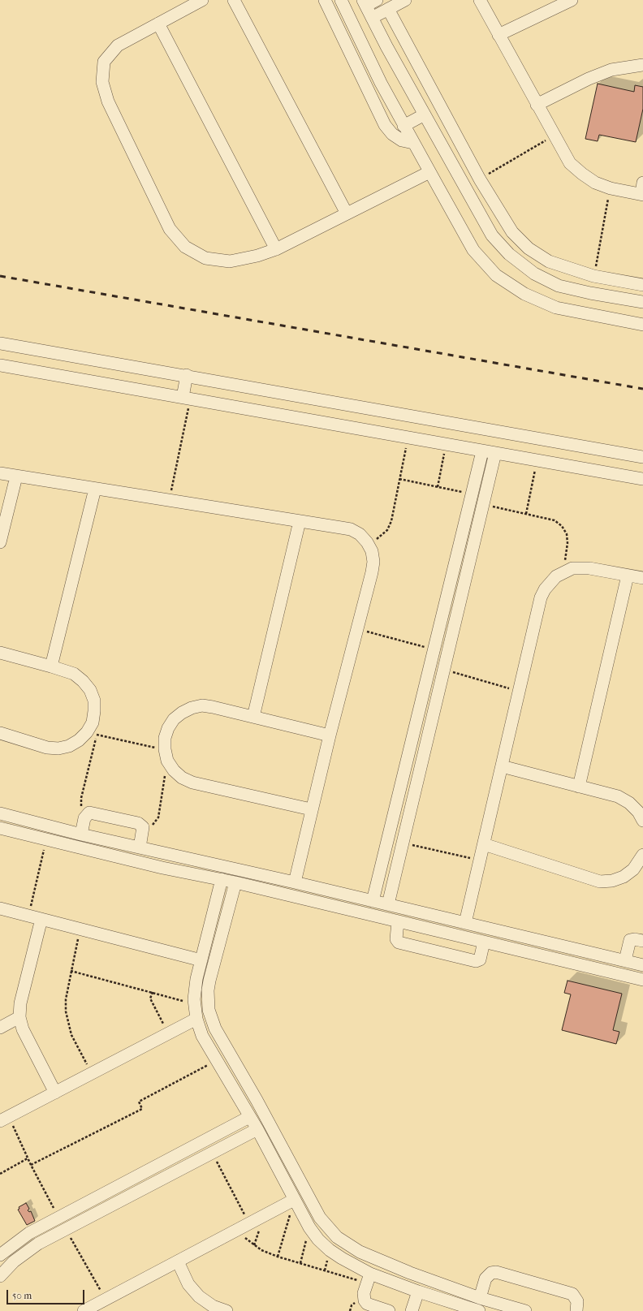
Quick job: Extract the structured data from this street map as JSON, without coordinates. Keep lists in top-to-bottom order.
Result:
{
  "scale_bar": "50 m"
}
